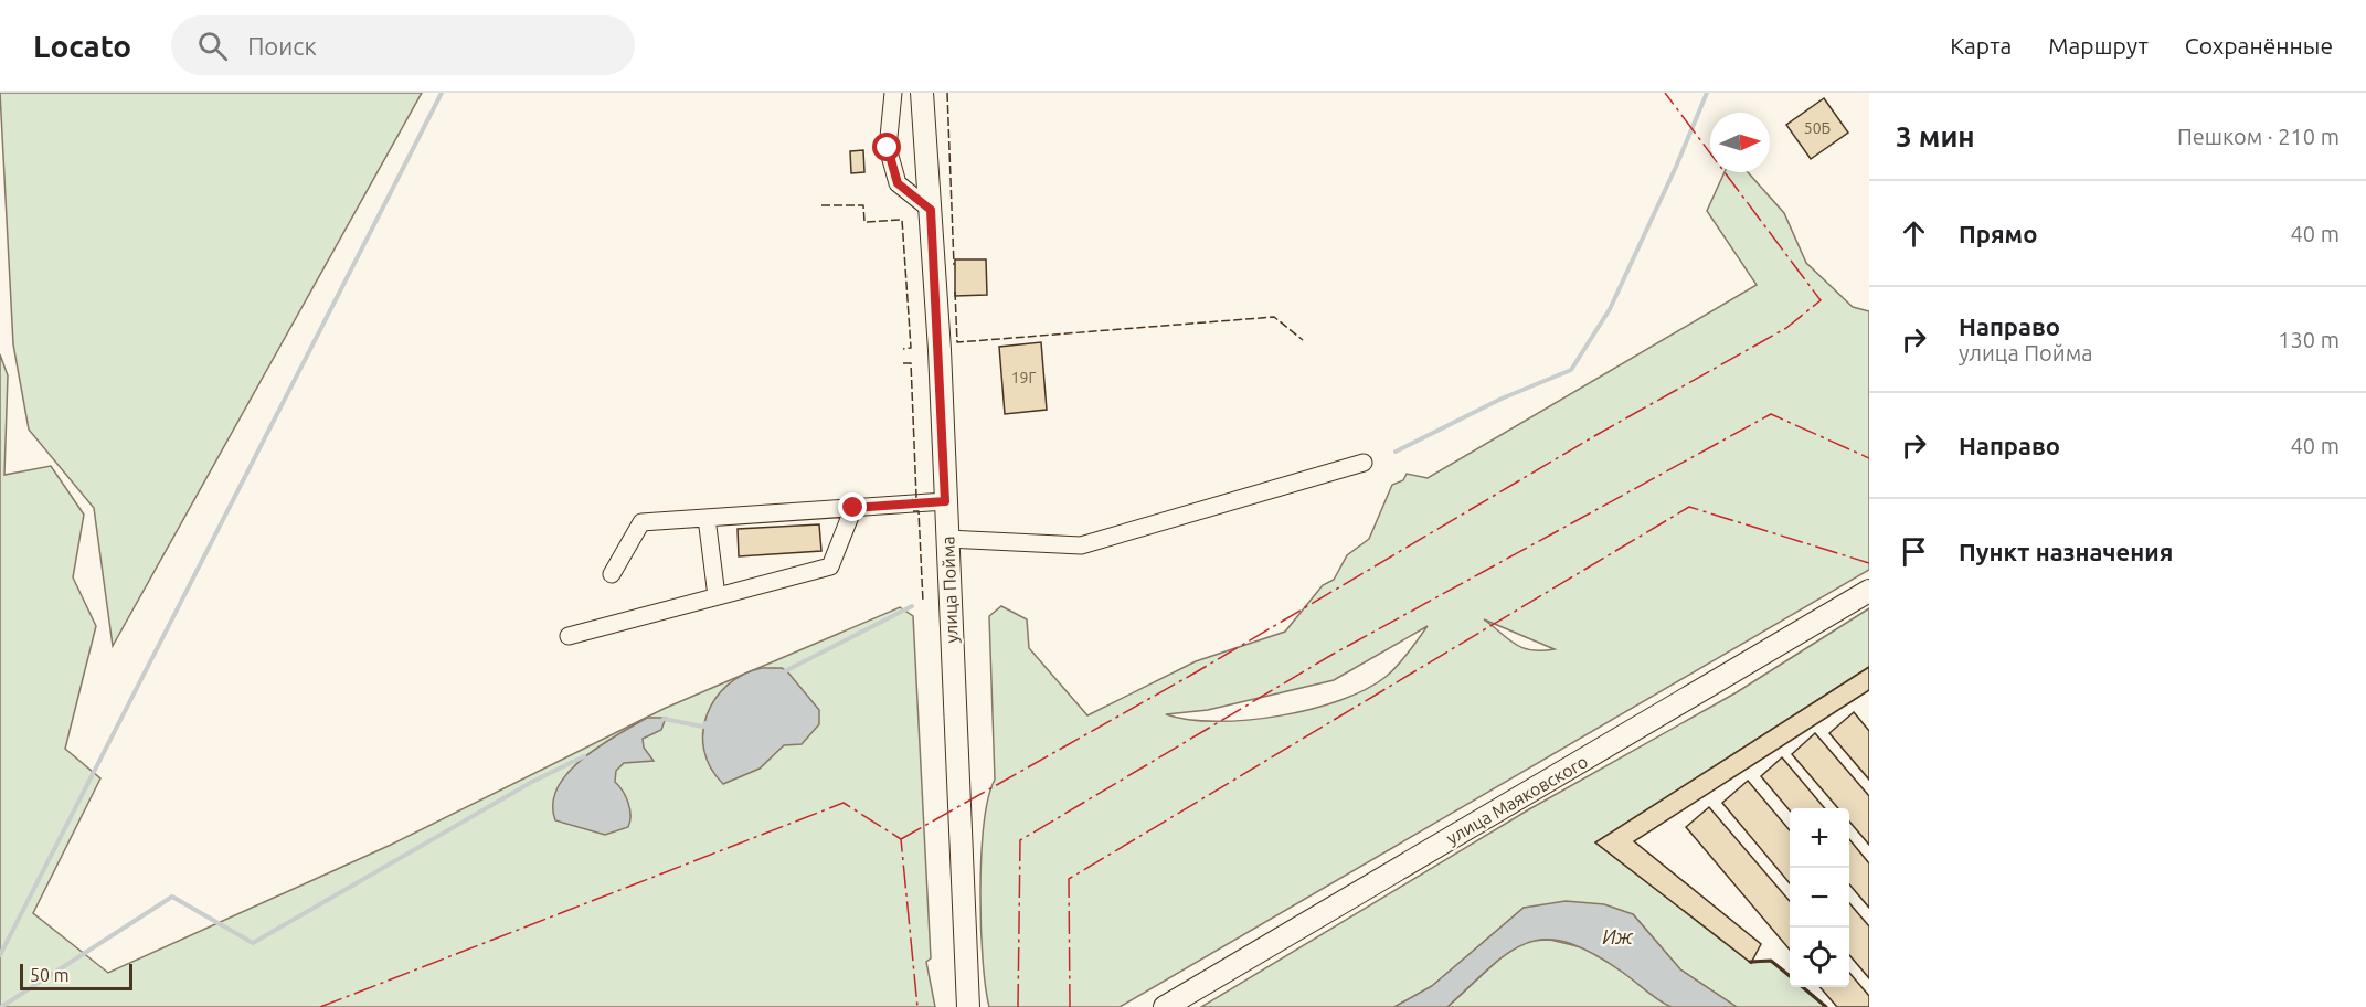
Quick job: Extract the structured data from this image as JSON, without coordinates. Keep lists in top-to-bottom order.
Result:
{
  "streets": {
    "main road": ["улица Пойма", "улица Маяковского"]
  },
  "water": ["Иж"],
  "house_numbers": ["50Б", "19Г"],
  "scale_bar": "50 m",
  "north": "right",
  "page": {
    "header": "Locato",
    "search": "Поиск",
    "nav": ["Карта", "Маршрут", "Сохранённые"],
    "heading": ["3 мин", "Пешком · 210 m"],
    "list": [
      ["Прямо", "40 m"],
      ["Направо", "улица Пойма", "130 m"],
      ["Направо", "40 m"],
      "Пункт назначения"
    ],
    "map_buttons": ["+", "−"],
    "scale": "50 m"
  }
}
